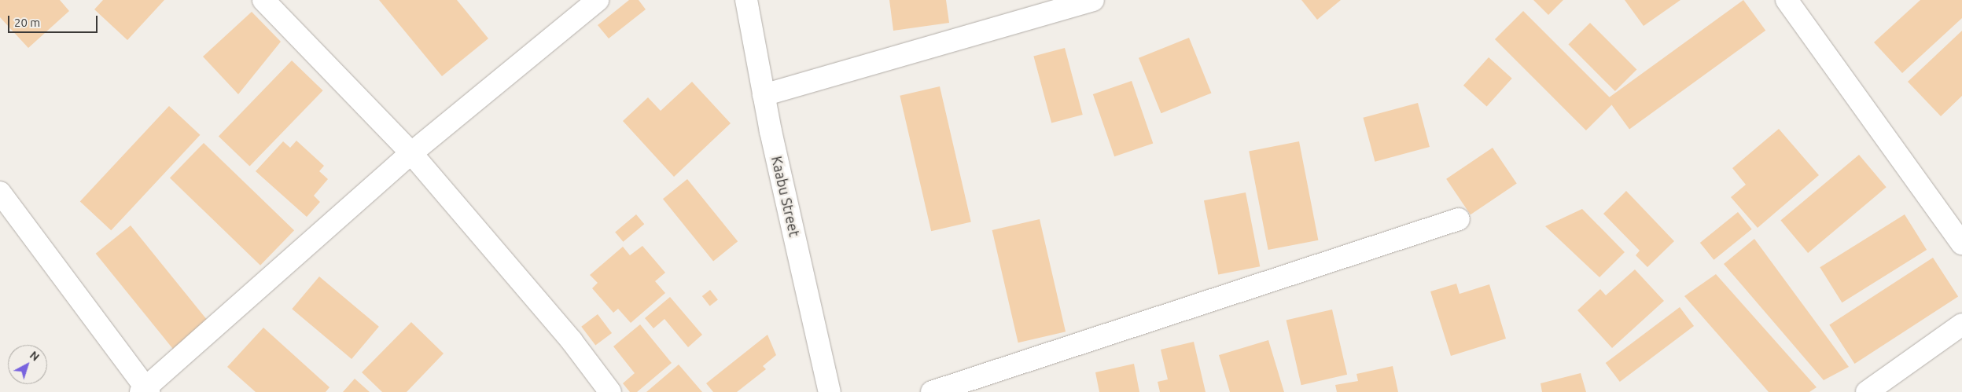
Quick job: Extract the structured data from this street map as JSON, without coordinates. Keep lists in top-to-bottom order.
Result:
{
  "streets": {
    "street": ["Kaabu Street"]
  },
  "scale_bar": "20 m",
  "north": "top right"
}
